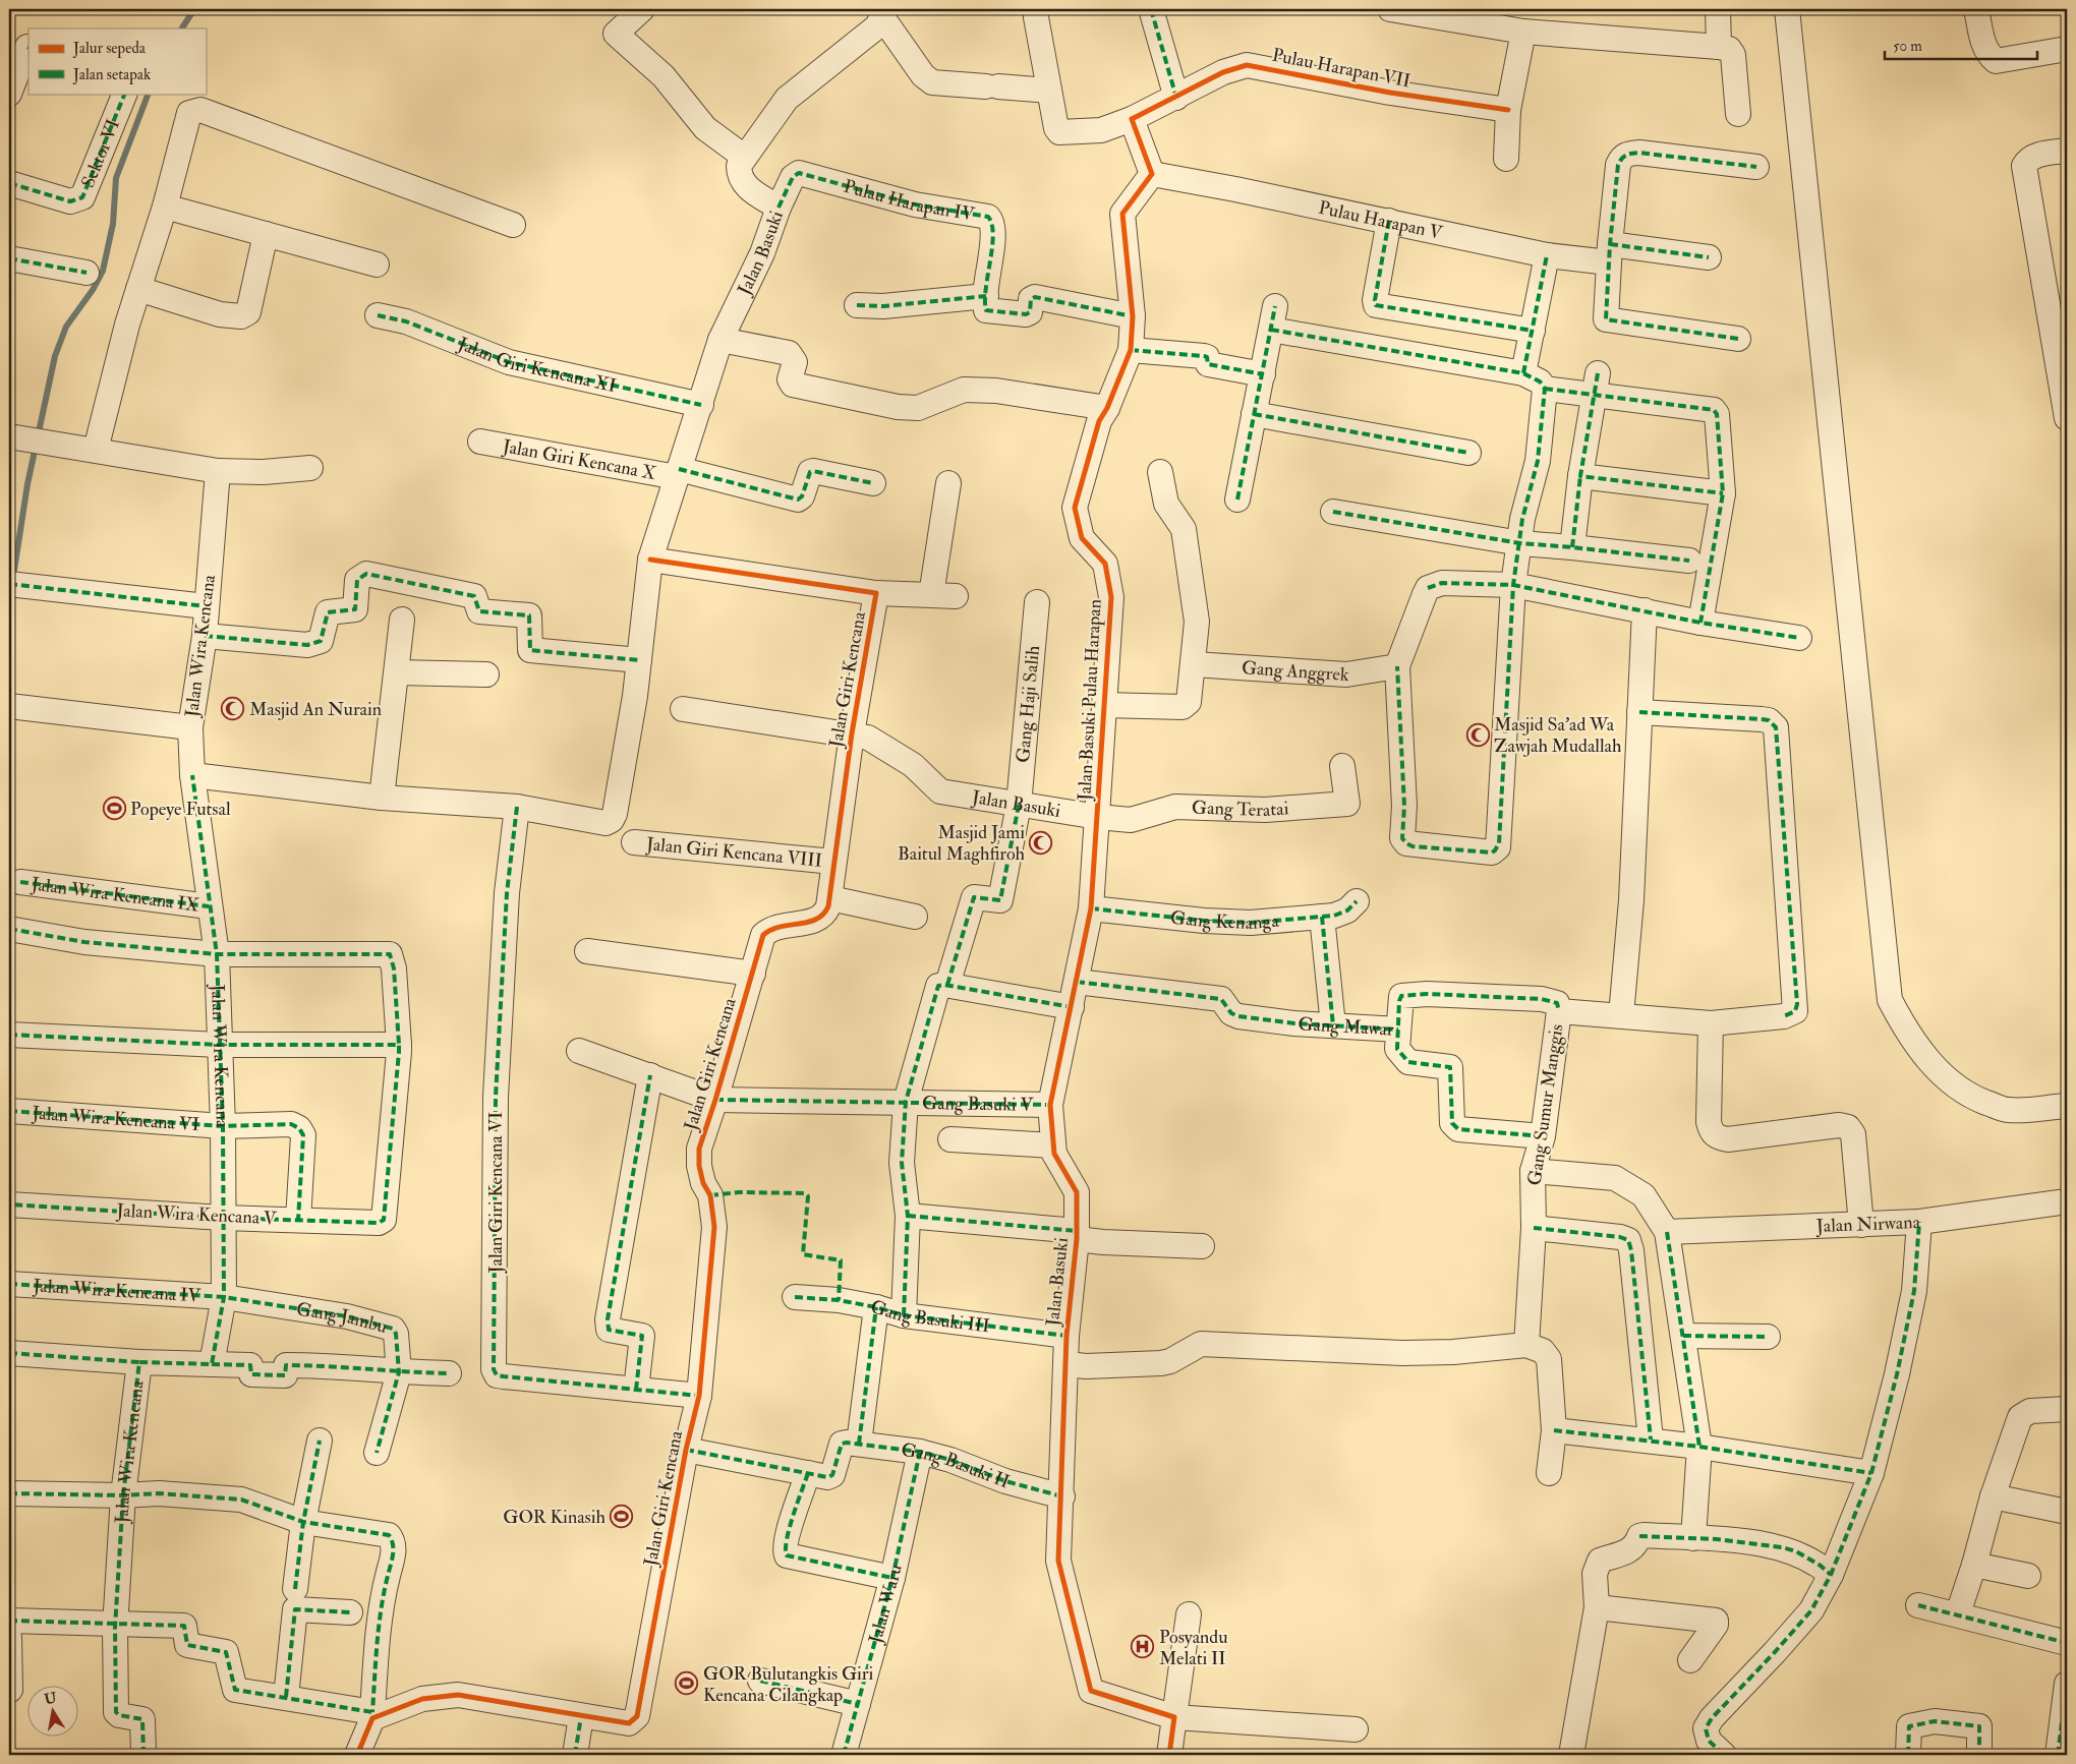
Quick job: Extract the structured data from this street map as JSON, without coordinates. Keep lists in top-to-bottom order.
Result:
{
  "streets": {
    "street": [
      "Pulau Harapan VII",
      "Sektor VI",
      "Pulau Harapan IV",
      "Pulau Harapan V",
      "Jalan Basuki",
      "Jalan Giri Kencana XI",
      "Jalan Giri Kencana X",
      "Jalan Wira Kencana",
      "Gang Anggrek",
      "Jalan Giri Kencana",
      "Jalan Basuki Pulau Harapan",
      "Gang Haji Salih",
      "Gang Teratai",
      "Jalan Giri Kencana VIII",
      "Jalan Wira Kencana IX",
      "Gang Kenanga",
      "Gang Mawar",
      "Gang Basuki V",
      "Gang Sumur Manggis",
      "Jalan Wira Kencana VI",
      "Jalan Giri Kencana VI",
      "Jalan Wira Kencana V",
      "Jalan Nirwana",
      "Jalan Wira Kencana IV",
      "Gang Basuki III",
      "Gang Jambu",
      "Gang Basuki II",
      "Jalan Waru"
    ]
  },
  "crossings": [
    ["Pulau Harapan IV", "Jalan Basuki"],
    ["Pulau Harapan V", "Jalan Basuki Pulau Harapan"],
    ["Jalan Basuki", "Jalan Giri Kencana XI"],
    ["Jalan Basuki", "Jalan Giri Kencana X"],
    ["Jalan Basuki", "Jalan Giri Kencana"],
    ["Jalan Basuki", "Jalan Basuki Pulau Harapan"],
    ["Jalan Basuki", "Gang Haji Salih"],
    ["Jalan Basuki", "Gang Teratai"],
    ["Jalan Basuki", "Gang Kenanga"],
    ["Jalan Basuki", "Gang Mawar"],
    ["Jalan Basuki", "Gang Basuki V"],
    ["Jalan Basuki", "Jalan Giri Kencana VI"],
    ["Jalan Basuki", "Gang Basuki III"],
    ["Jalan Basuki", "Gang Basuki II"],
    ["Jalan Wira Kencana", "Jalan Wira Kencana IX"],
    ["Jalan Wira Kencana", "Jalan Wira Kencana VI"],
    ["Jalan Wira Kencana", "Jalan Wira Kencana V"],
    ["Jalan Wira Kencana", "Jalan Wira Kencana IV"],
    ["Jalan Wira Kencana", "Gang Jambu"],
    ["Jalan Giri Kencana", "Jalan Giri Kencana VIII"],
    ["Jalan Giri Kencana", "Jalan Giri Kencana VI"],
    ["Jalan Basuki Pulau Harapan", "Gang Teratai"],
    ["Gang Mawar", "Gang Sumur Manggis"],
    ["Jalan Wira Kencana VI", "Jalan Wira Kencana V"],
    ["Jalan Wira Kencana IV", "Gang Jambu"],
    ["Gang Basuki II", "Jalan Waru"]
  ],
  "places": {
    "mosque": ["Masjid An Nurain", "Masjid Sa'ad Wa Zawjah Mudallah", "Masjid Jami Baitul Maghfiroh"],
    "sports": ["Popeye Futsal", "GOR Kinasih", "GOR Bulutangkis Giri Kencana Cilangkap"],
    "hospital": ["Posyandu Melati II"]
  },
  "legend": ["Jalur sepeda", "Jalan setapak"],
  "scale_bar": "50 m",
  "north": "top"
}
